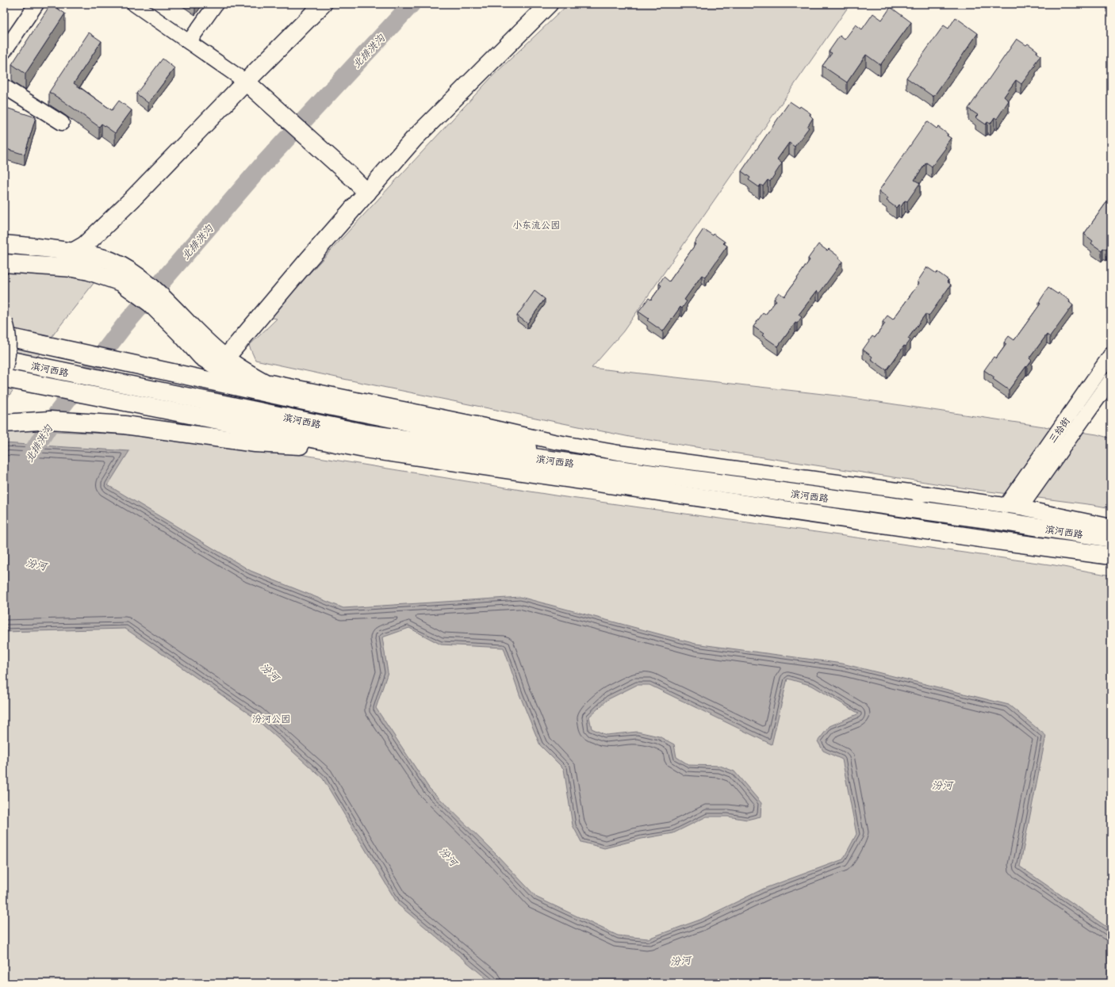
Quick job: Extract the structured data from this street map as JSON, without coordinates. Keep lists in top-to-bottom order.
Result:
{
  "streets": {
    "main road": ["滨河西路"],
    "street": ["三给街"]
  },
  "water": ["北排洪沟", "汾河"],
  "parks": ["小东流公园", "汾河公园"]
}
